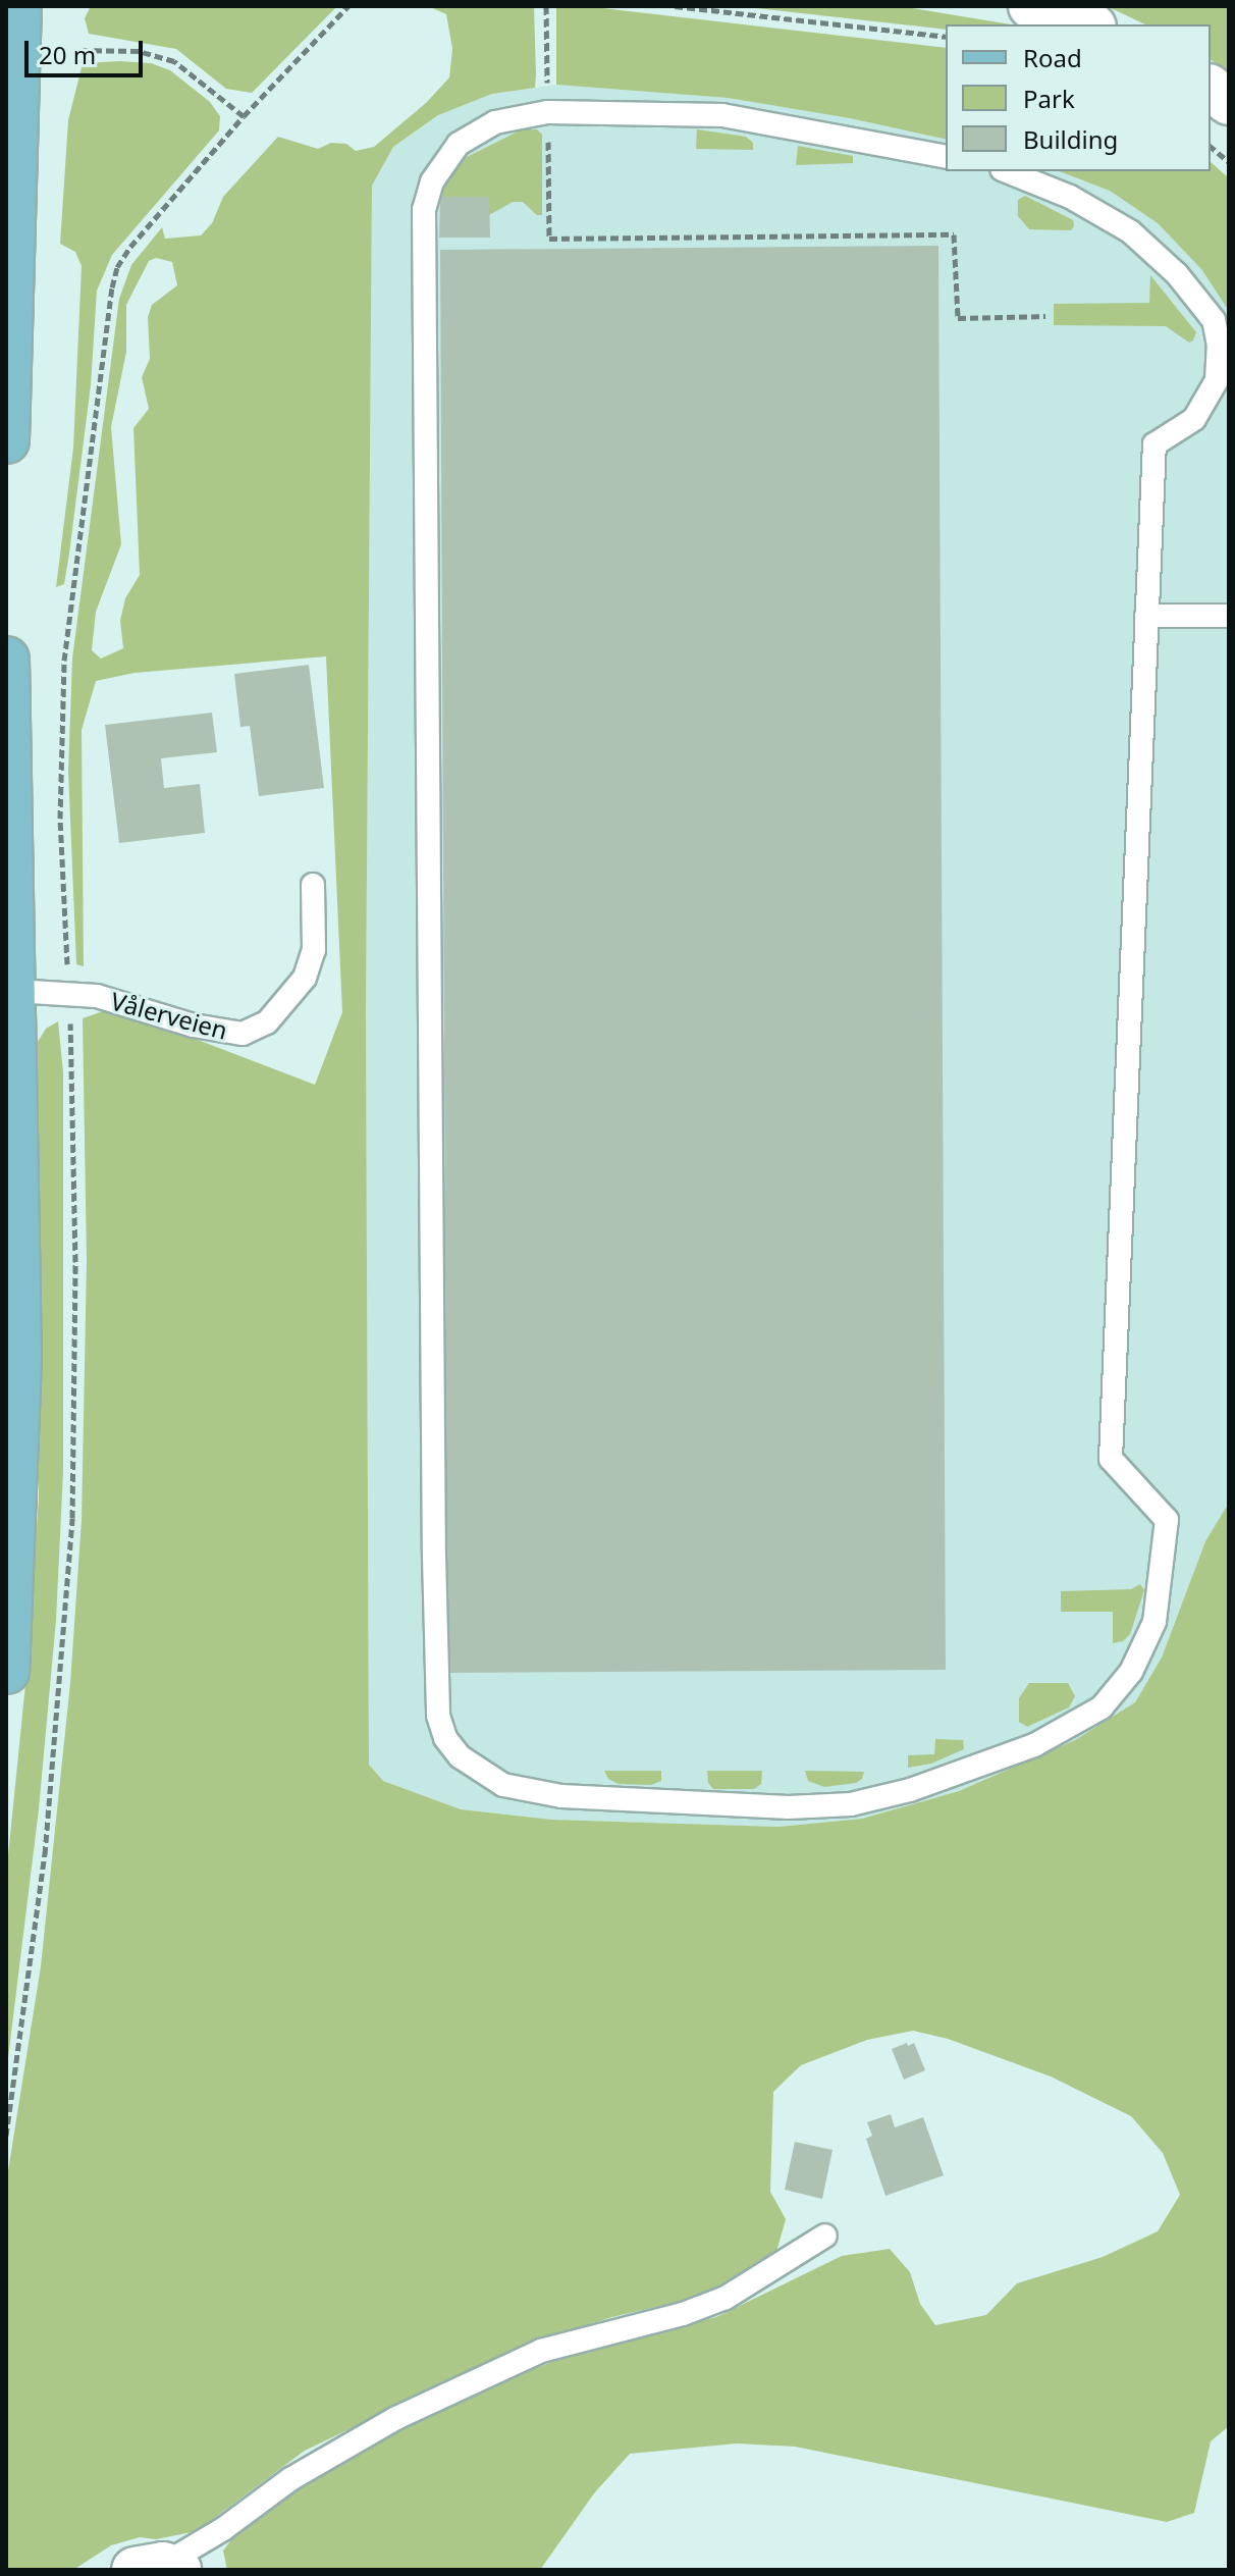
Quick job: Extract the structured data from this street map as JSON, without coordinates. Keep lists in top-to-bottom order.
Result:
{
  "streets": {
    "lane": ["Vålerveien"]
  },
  "legend": ["Road", "Park", "Building"],
  "scale_bar": "20 m"
}
